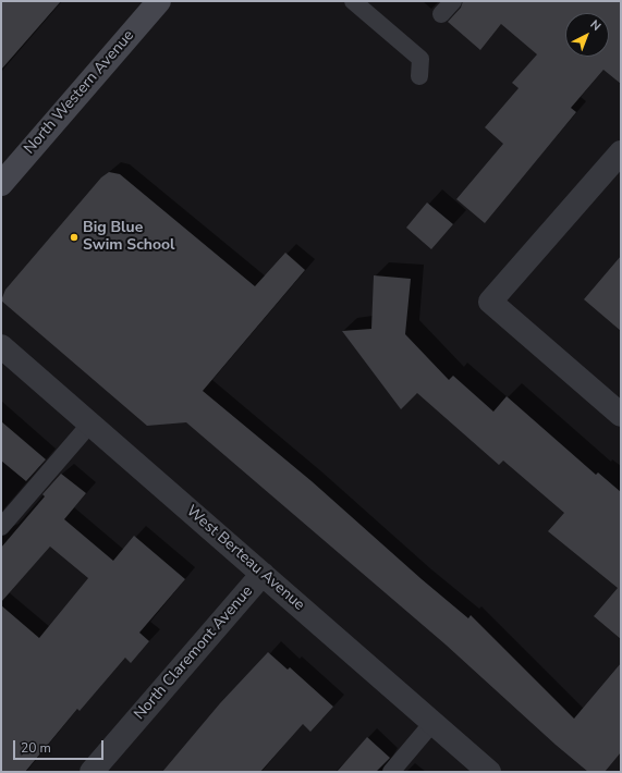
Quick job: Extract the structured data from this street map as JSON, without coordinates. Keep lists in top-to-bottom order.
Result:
{
  "streets": {
    "main road": ["North Western Avenue"],
    "street": ["West Berteau Avenue", "North Claremont Avenue"]
  },
  "crossings": [
    ["West Berteau Avenue", "North Claremont Avenue"]
  ],
  "places": ["Big Blue Swim School"],
  "scale_bar": "20 m",
  "north": "top right"
}
